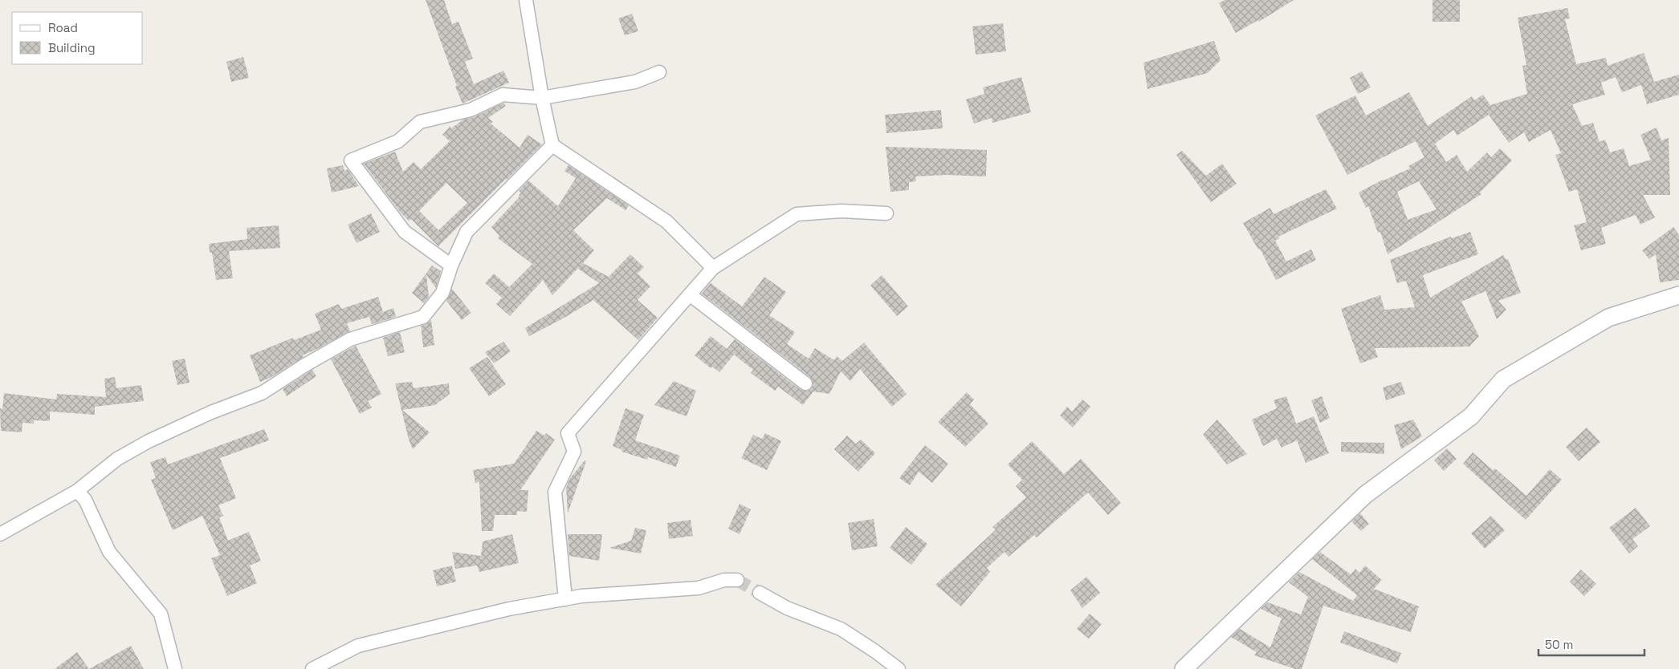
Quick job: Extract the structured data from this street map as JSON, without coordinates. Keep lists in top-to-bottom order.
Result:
{
  "legend": ["Road", "Building"],
  "scale_bar": "50 m"
}
